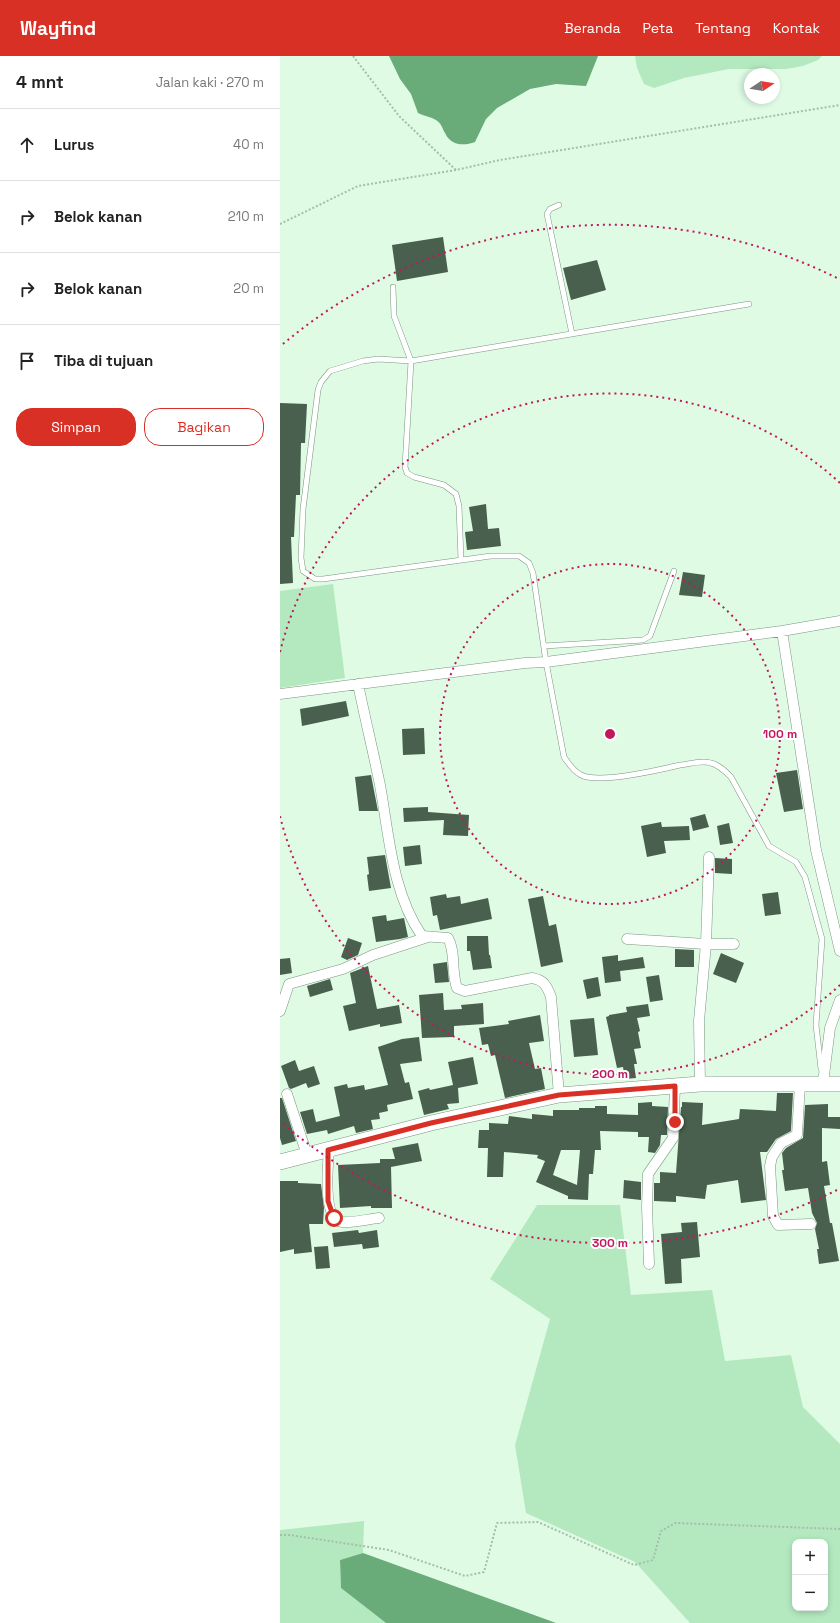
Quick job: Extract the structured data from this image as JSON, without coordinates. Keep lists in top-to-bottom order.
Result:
{
  "north": "right",
  "page": {
    "header": "Wayfind",
    "nav": [
      "Beranda",
      "Peta",
      "Tentang",
      "Kontak"
    ],
    "heading": ["4 mnt", "Jalan kaki · 270 m"],
    "list": [
      ["Lurus", "40 m"],
      ["Belok kanan", "210 m"],
      ["Belok kanan", "20 m"],
      "Tiba di tujuan"
    ],
    "buttons": ["Simpan", "Bagikan"],
    "map_buttons": ["+", "−"]
  },
  "rings": ["100 m", "200 m", "300 m"]
}
